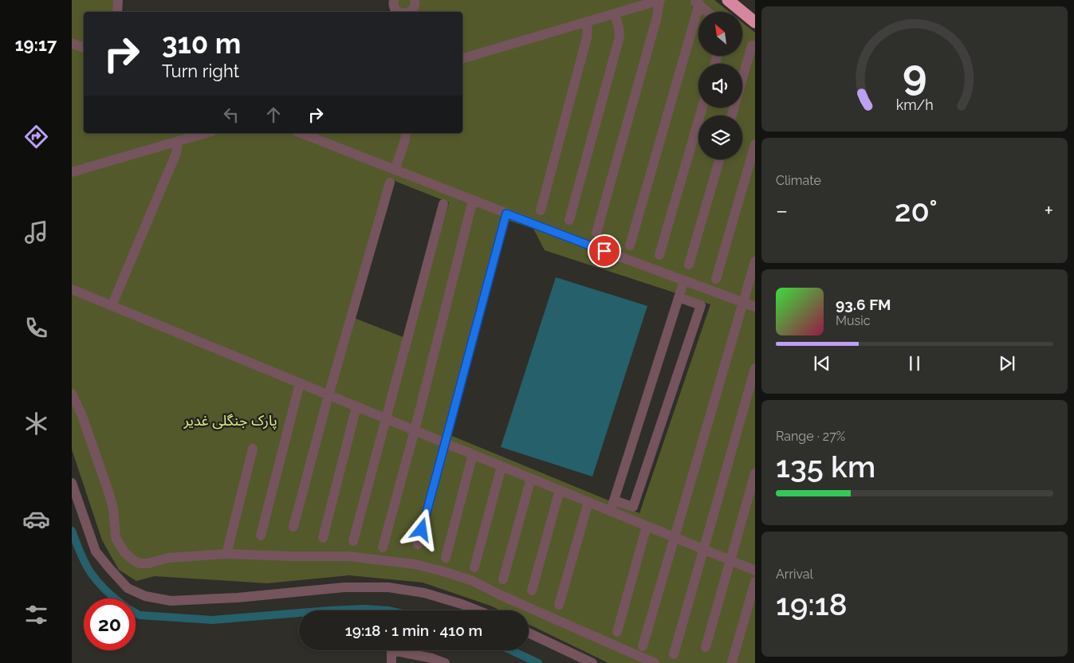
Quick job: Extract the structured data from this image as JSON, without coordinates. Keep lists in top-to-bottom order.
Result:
{
  "parks": ["پارک جنگلی غدیر"],
  "north": "top left",
  "page": {
    "tabs": "19:17",
    "turn": ["310 m", "Turn right"],
    "tile": [
      "Climate",
      ["Range · 27%", "135 km"],
      ["Arrival", "19:18"]
    ],
    "heat": ["−", "20°", "+"],
    "song": ["93.6 FM", "Music"],
    "limit": "20",
    "trip": "19:18 · 1 min · 410 m",
    "gauge": ["9", "km/h"]
  }
}
